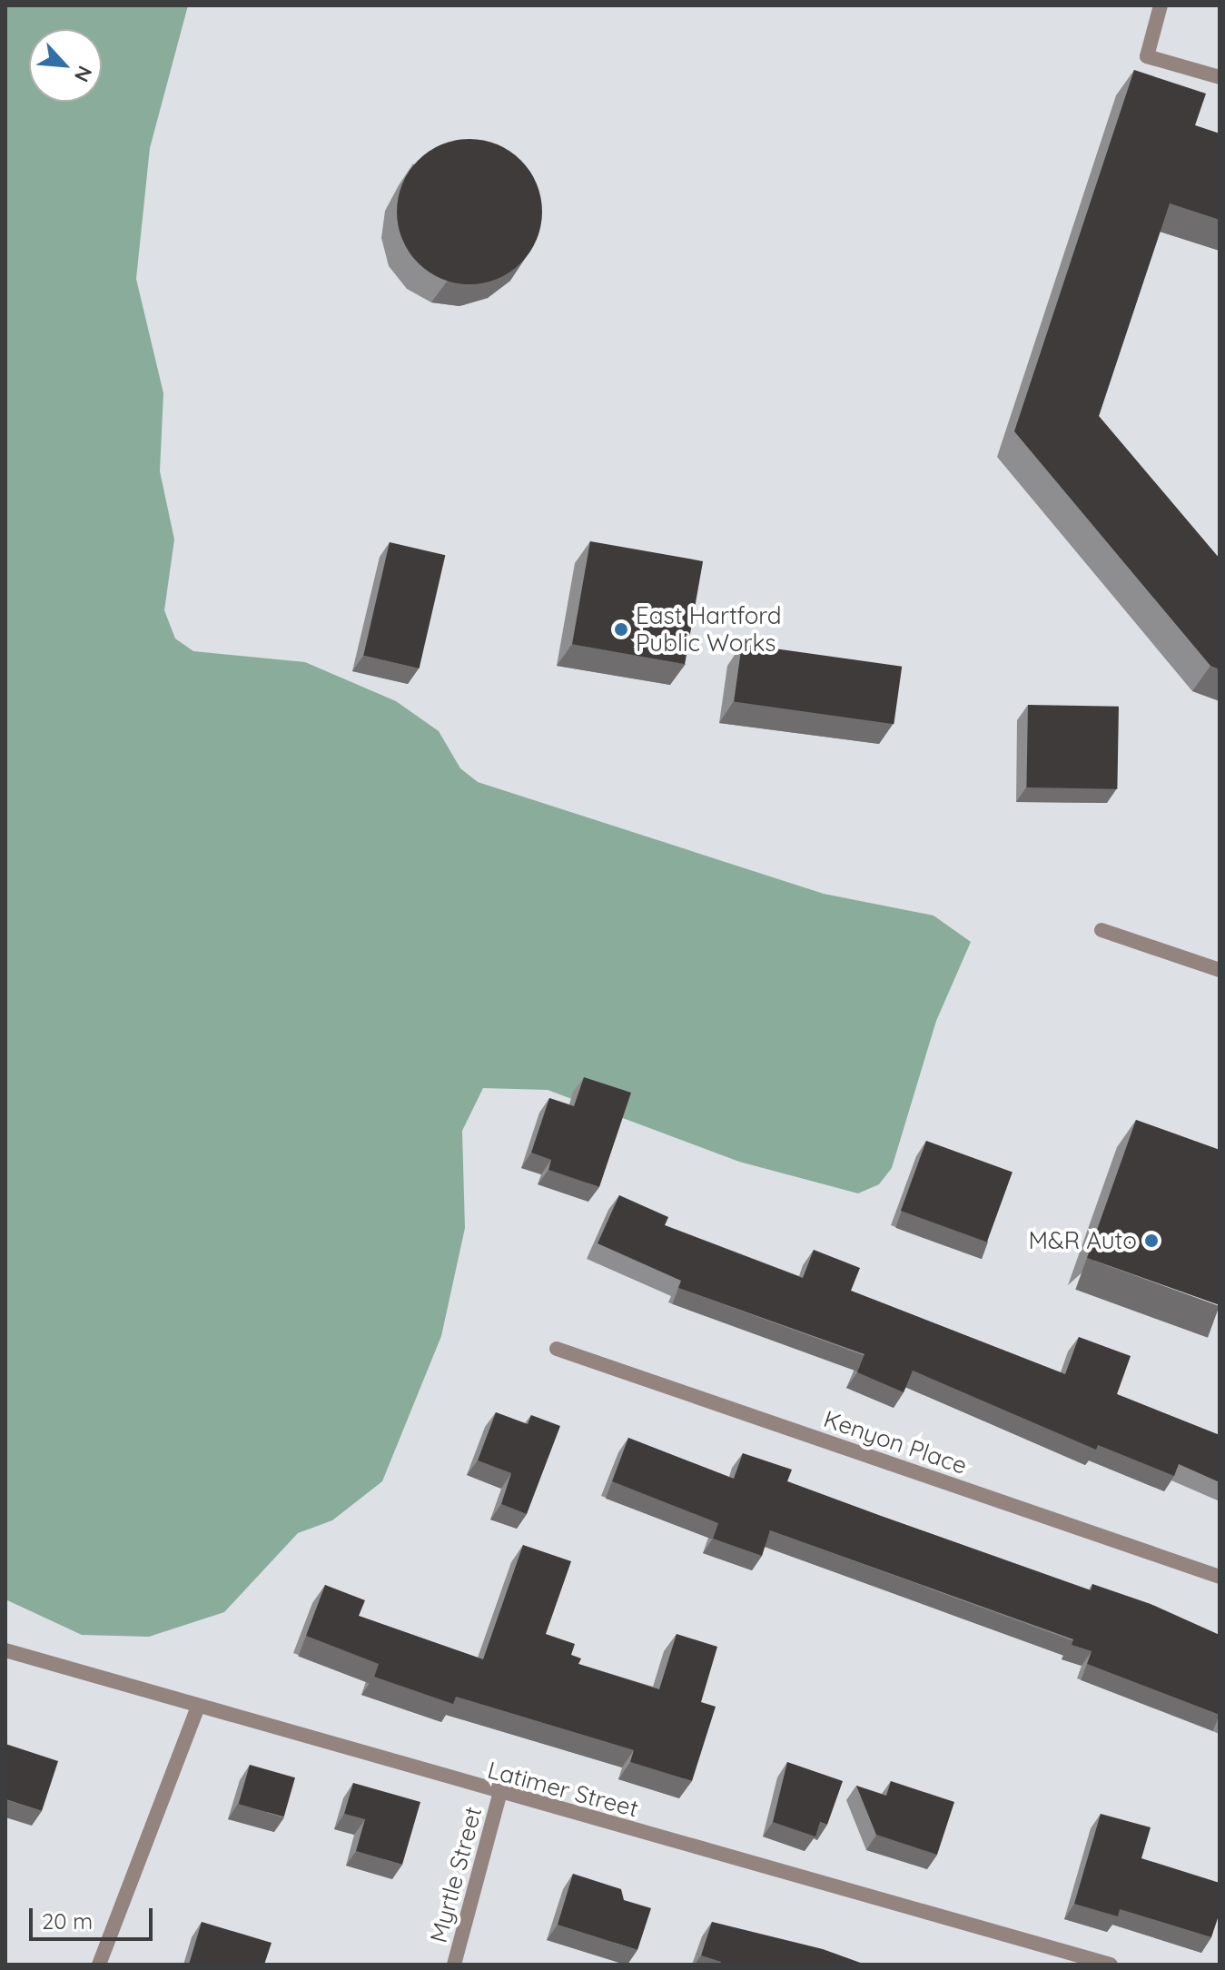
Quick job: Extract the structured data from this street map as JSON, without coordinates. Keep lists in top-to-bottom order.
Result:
{
  "streets": {
    "street": ["Kenyon Place", "Latimer Street", "Myrtle Street"]
  },
  "crossings": [
    ["Latimer Street", "Myrtle Street"]
  ],
  "places": ["East Hartford Public Works", "M&R Auto"],
  "scale_bar": "20 m",
  "north": "bottom right"
}
